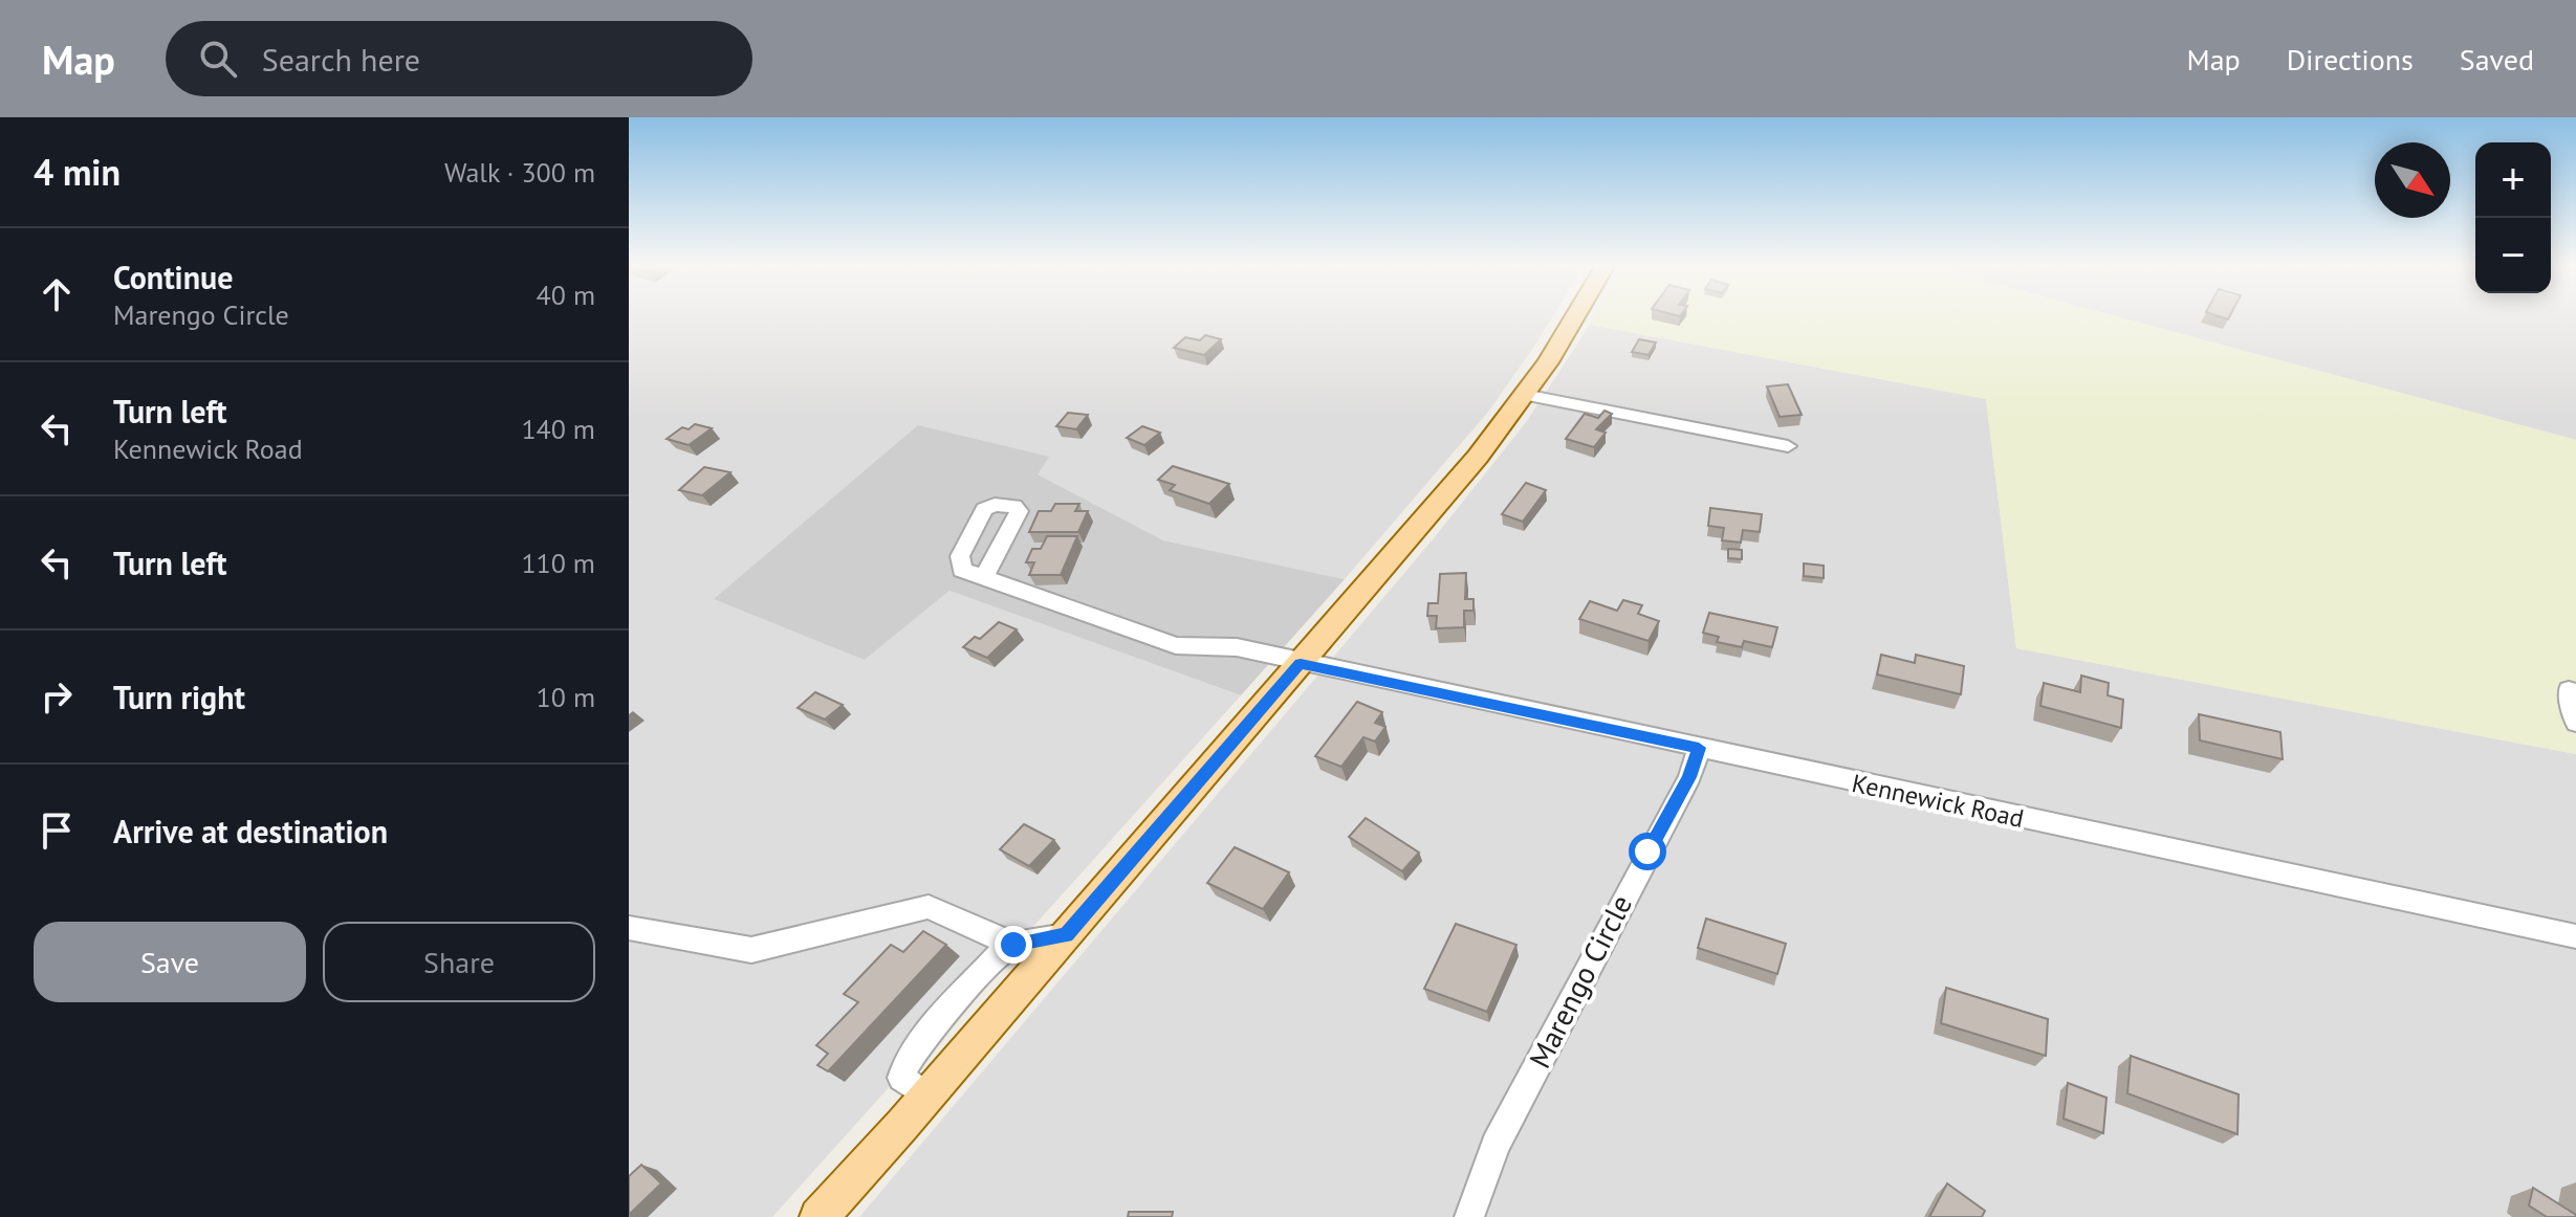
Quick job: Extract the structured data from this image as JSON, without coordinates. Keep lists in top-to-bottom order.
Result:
{
  "streets": {
    "street": ["Kennewick Road", "Marengo Circle"]
  },
  "crossings": [
    ["Kennewick Road", "Marengo Circle"]
  ],
  "north": "bottom right",
  "page": {
    "header": "Map",
    "search": "Search here",
    "nav": ["Map", "Directions", "Saved"],
    "heading": ["4 min", "Walk · 300 m"],
    "map_buttons": ["+", "−"],
    "list": [
      ["Continue", "Marengo Circle", "40 m"],
      ["Turn left", "Kennewick Road", "140 m"],
      ["Turn left", "110 m"],
      ["Turn right", "10 m"],
      "Arrive at destination"
    ],
    "buttons": ["Save", "Share"]
  }
}
